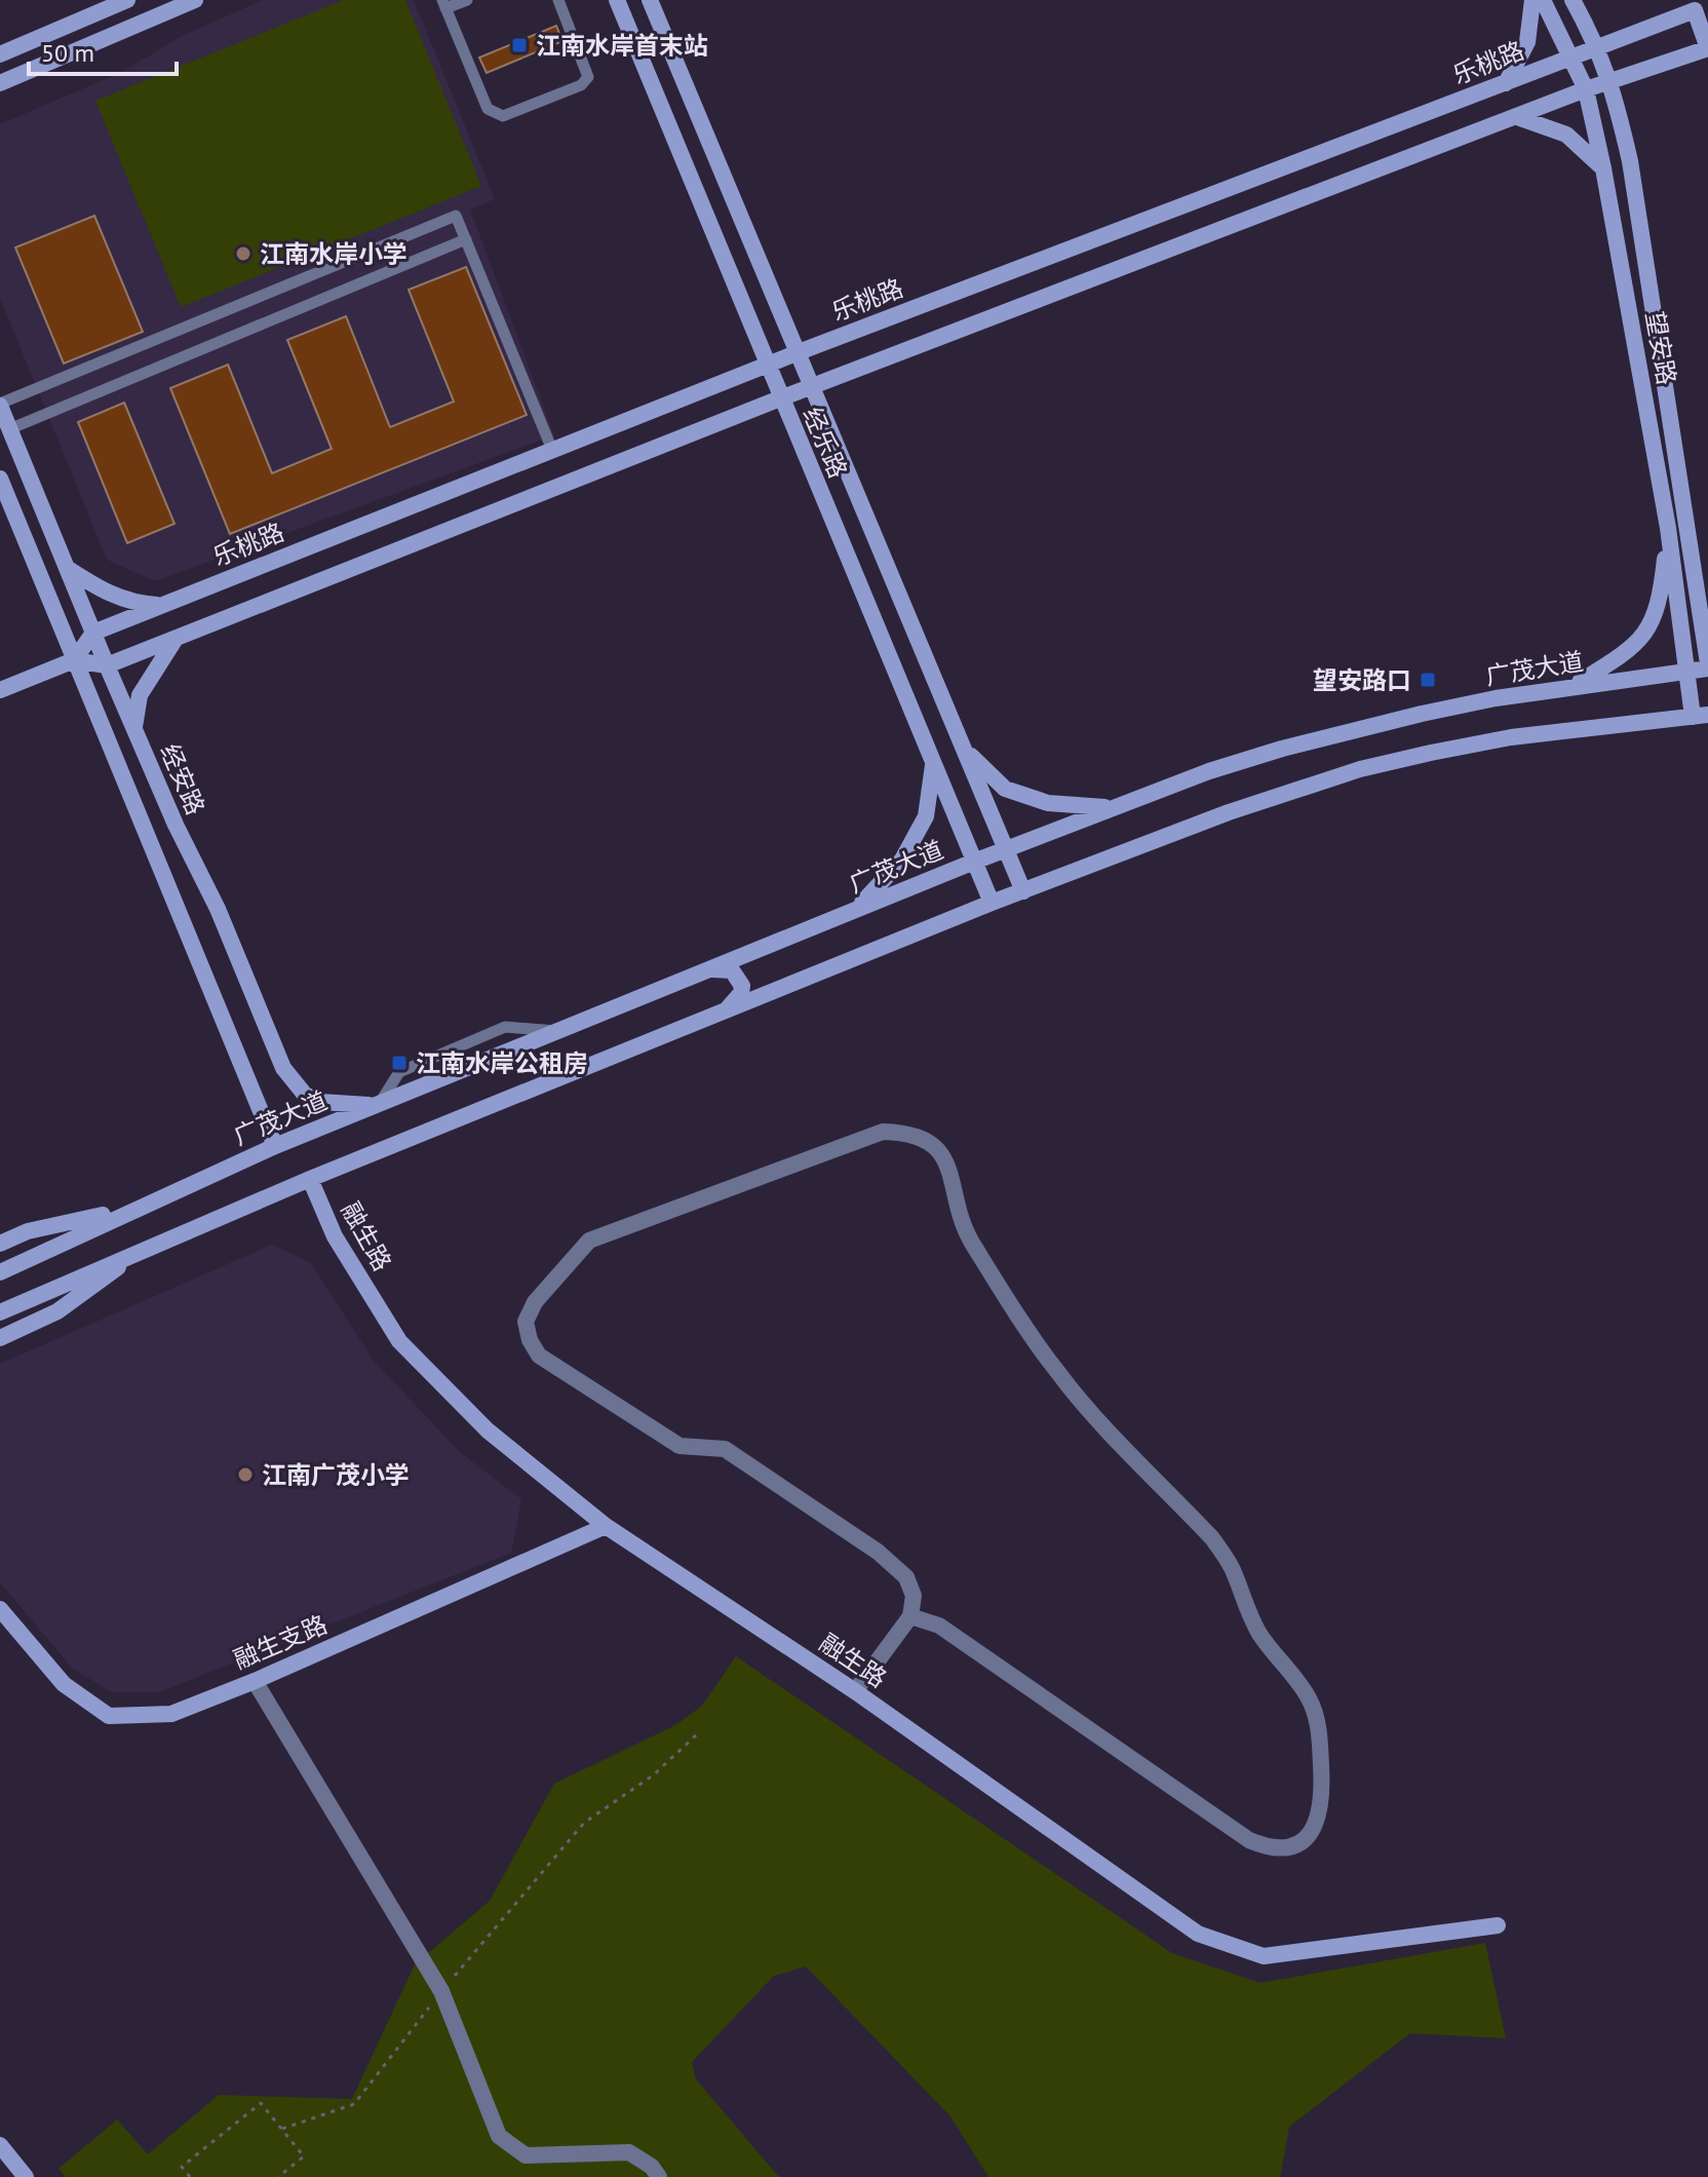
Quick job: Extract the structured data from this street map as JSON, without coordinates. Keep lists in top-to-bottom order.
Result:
{
  "streets": {
    "street": [
      "乐桃路",
      "望安路",
      "经乐路",
      "广茂大道",
      "经安路",
      "融生路",
      "融生支路"
    ]
  },
  "crossings": [
    ["乐桃路", "望安路"],
    ["乐桃路", "经乐路"],
    ["乐桃路", "经安路"],
    ["望安路", "广茂大道"],
    ["经乐路", "广茂大道"],
    ["广茂大道", "经安路"],
    ["融生路", "融生支路"]
  ],
  "places": {
    "transit": ["江南水岸首末站", "望安路口", "江南水岸公租房"],
    "other": ["江南水岸小学", "江南广茂小学"]
  },
  "scale_bar": "50 m"
}
